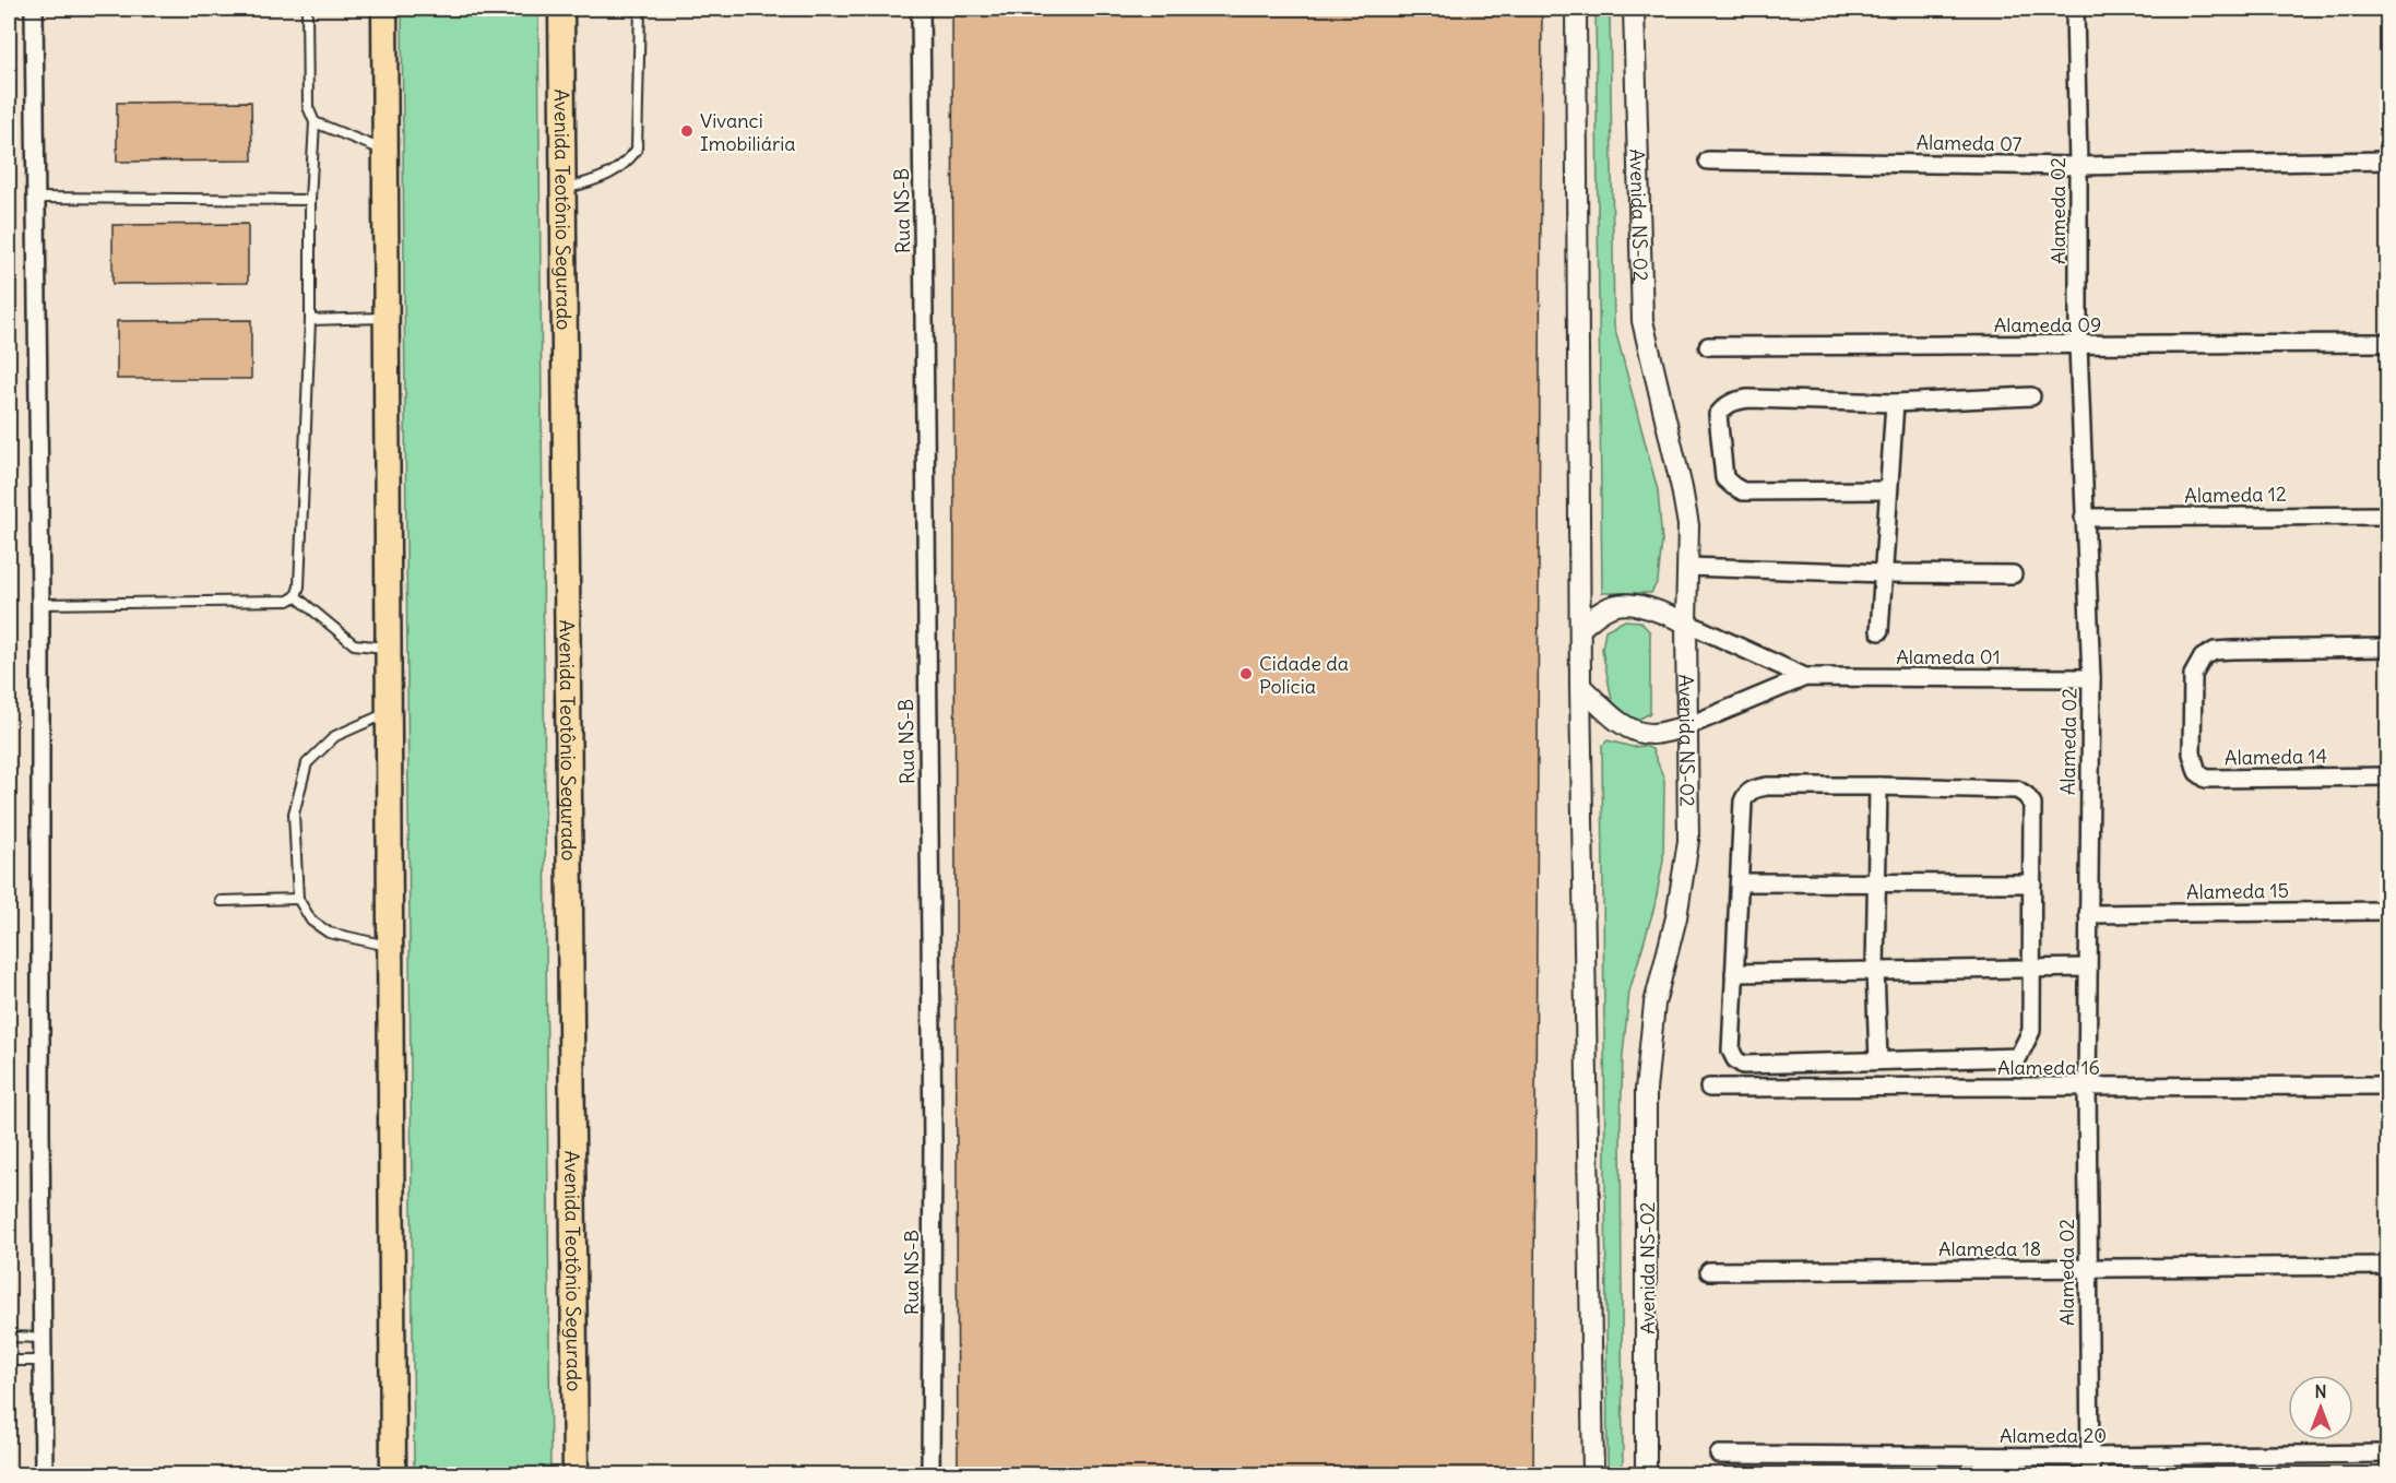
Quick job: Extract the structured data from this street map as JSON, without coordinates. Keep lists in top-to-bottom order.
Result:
{
  "streets": {
    "main road": ["Avenida Teotônio Segurado"],
    "street": [
      "Alameda 07",
      "Rua NS-B",
      "Alameda 02",
      "Avenida NS-02",
      "Alameda 09",
      "Alameda 12",
      "Alameda 01",
      "Alameda 14",
      "Alameda 15",
      "Alameda 16",
      "Alameda 18",
      "Alameda 20"
    ]
  },
  "crossings": [
    ["Alameda 07", "Alameda 02"],
    ["Alameda 02", "Alameda 09"],
    ["Alameda 02", "Alameda 12"],
    ["Alameda 02", "Alameda 01"],
    ["Alameda 02", "Alameda 15"],
    ["Alameda 02", "Alameda 16"],
    ["Alameda 02", "Alameda 18"],
    ["Alameda 02", "Alameda 20"],
    ["Avenida NS-02", "Alameda 01"]
  ],
  "places": ["Vivanci Imobiliária", "Cidade da Polícia"],
  "north": "top"
}
